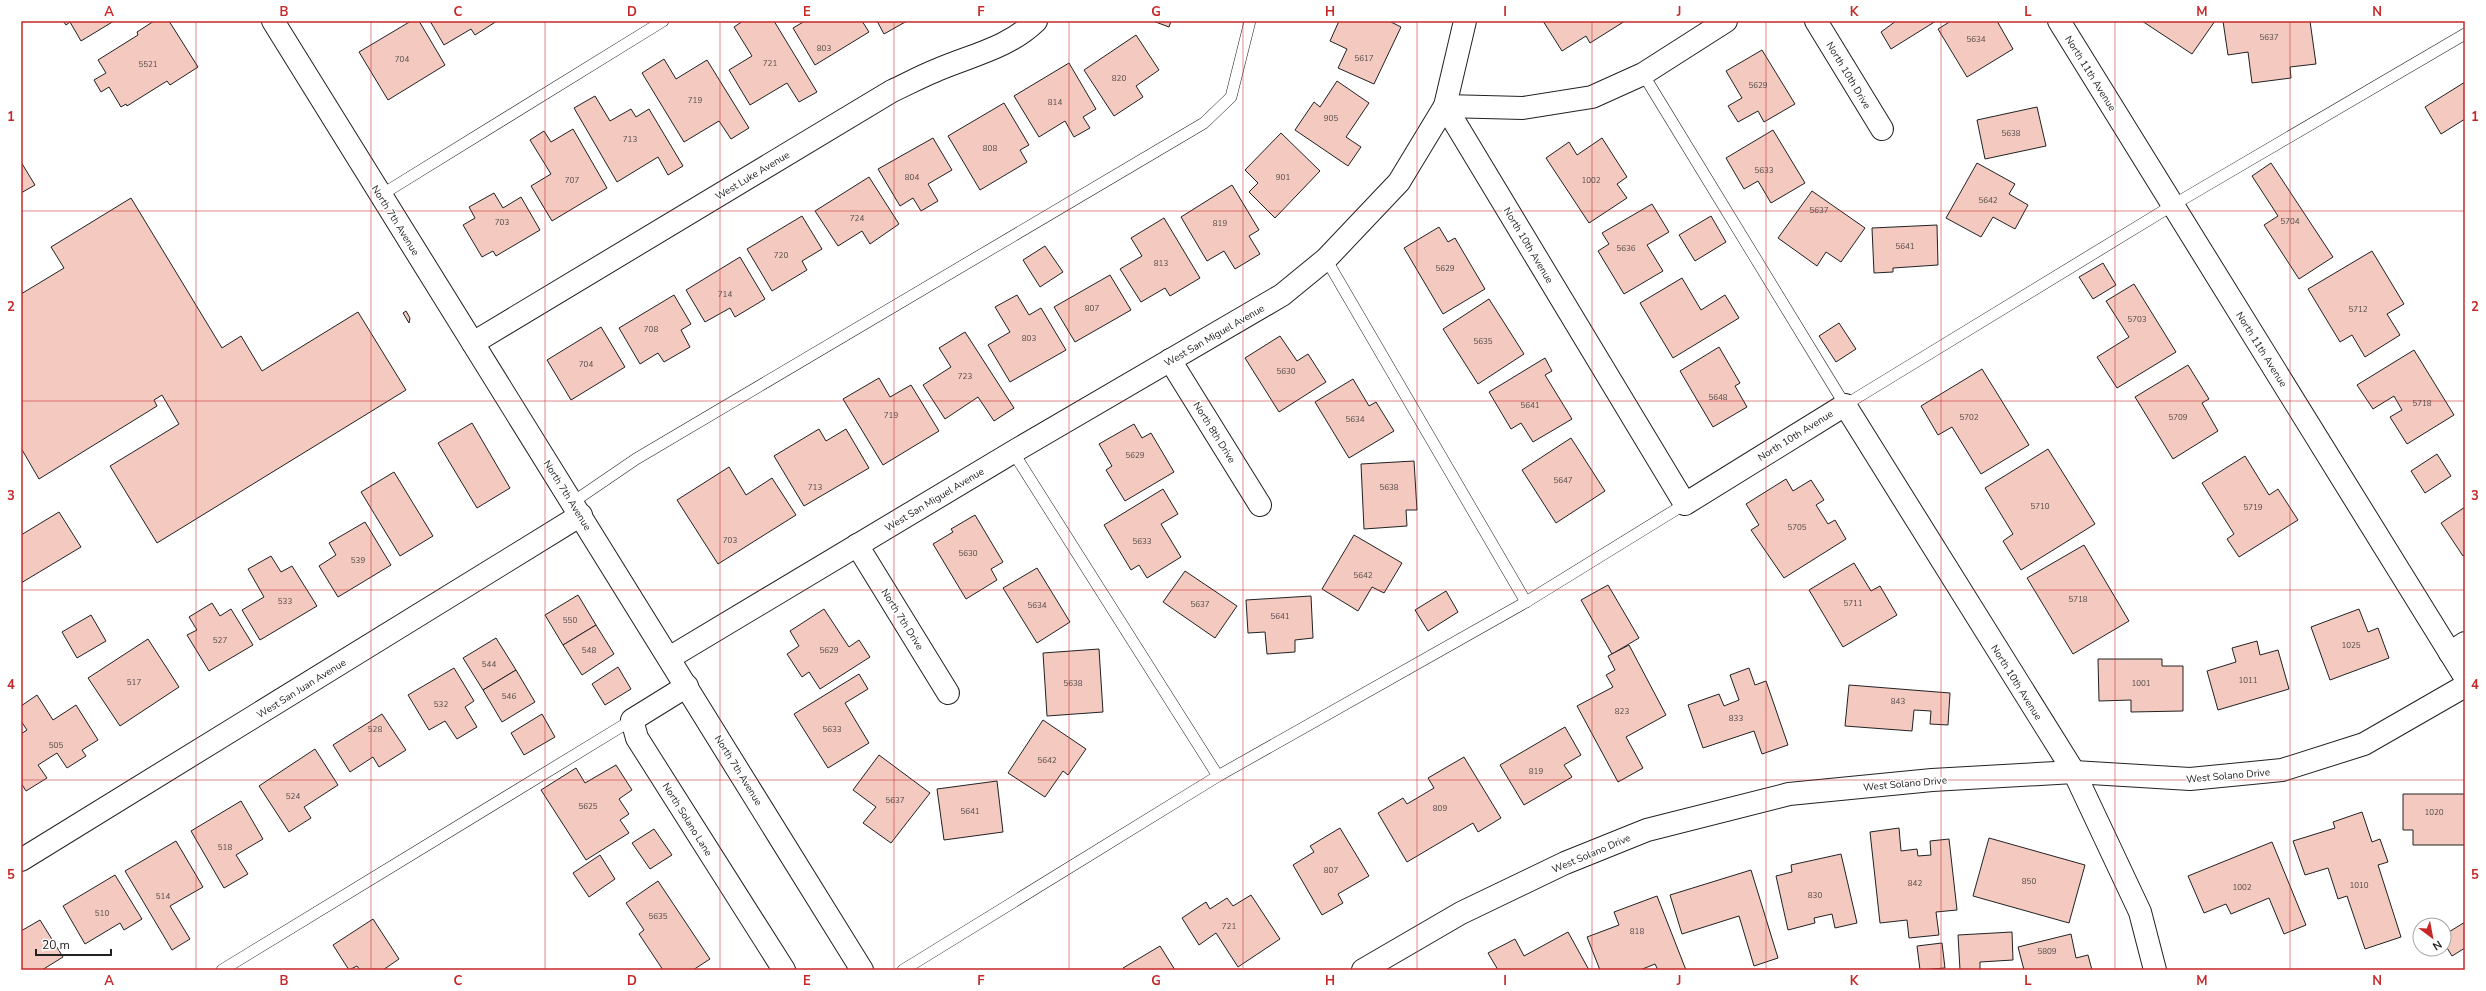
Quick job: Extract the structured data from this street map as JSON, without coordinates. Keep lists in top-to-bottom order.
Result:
{
  "streets": {
    "street": [
      "North 11th Avenue",
      "North 10th Drive",
      "West Luke Avenue",
      "North 7th Avenue",
      "North 10th Avenue",
      "West San Miguel Avenue",
      "North 8th Drive",
      "North 7th Drive",
      "West San Juan Avenue",
      "West Solano Drive",
      "North Solano Lane"
    ]
  },
  "crossings": [
    ["West Luke Avenue", "North 7th Avenue"],
    ["North 7th Avenue", "West San Miguel Avenue"],
    ["North 7th Avenue", "West San Juan Avenue"],
    ["North 10th Avenue", "West San Miguel Avenue"],
    ["North 10th Avenue", "West Solano Drive"],
    ["West San Miguel Avenue", "North 8th Drive"],
    ["West San Miguel Avenue", "North 7th Drive"]
  ],
  "house_numbers": [
    "5637",
    "5634",
    "803",
    "5617",
    "704",
    "721",
    "5521",
    "820",
    "5629",
    "719",
    "814",
    "905",
    "5638",
    "713",
    "808",
    "5633",
    "804",
    "901",
    "707",
    "1002",
    "5642",
    "5637",
    "724",
    "5704",
    "703",
    "819",
    "5641",
    "5636",
    "720",
    "813",
    "5629",
    "714",
    "807",
    "5712",
    "5703",
    "708",
    "803",
    "5635",
    "704",
    "5630",
    "723",
    "5648",
    "5718",
    "5641",
    "719",
    "5702",
    "5709",
    "5634",
    "5629",
    "5647",
    "713",
    "5638",
    "5710",
    "5719",
    "5705",
    "703",
    "5633",
    "5630",
    "539",
    "5642",
    "5718",
    "533",
    "5711",
    "5637",
    "5634",
    "5641",
    "550",
    "527",
    "1025",
    "548",
    "5629",
    "544",
    "1011",
    "517",
    "5638",
    "1001",
    "546",
    "843",
    "532",
    "823",
    "833",
    "528",
    "5633",
    "505",
    "5642",
    "819",
    "524",
    "5637",
    "5625",
    "809",
    "5641",
    "1020",
    "518",
    "807",
    "850",
    "842",
    "1010",
    "1002",
    "830",
    "514",
    "510",
    "5635",
    "721",
    "818",
    "5809"
  ],
  "scale_bar": "20 m",
  "north": "bottom right",
  "grid": {
    "columns": [
      "A",
      "B",
      "C",
      "D",
      "E",
      "F",
      "G",
      "H",
      "I",
      "J",
      "K",
      "L",
      "M",
      "N"
    ],
    "rows": [
      "1",
      "2",
      "3",
      "4",
      "5"
    ]
  }
}
